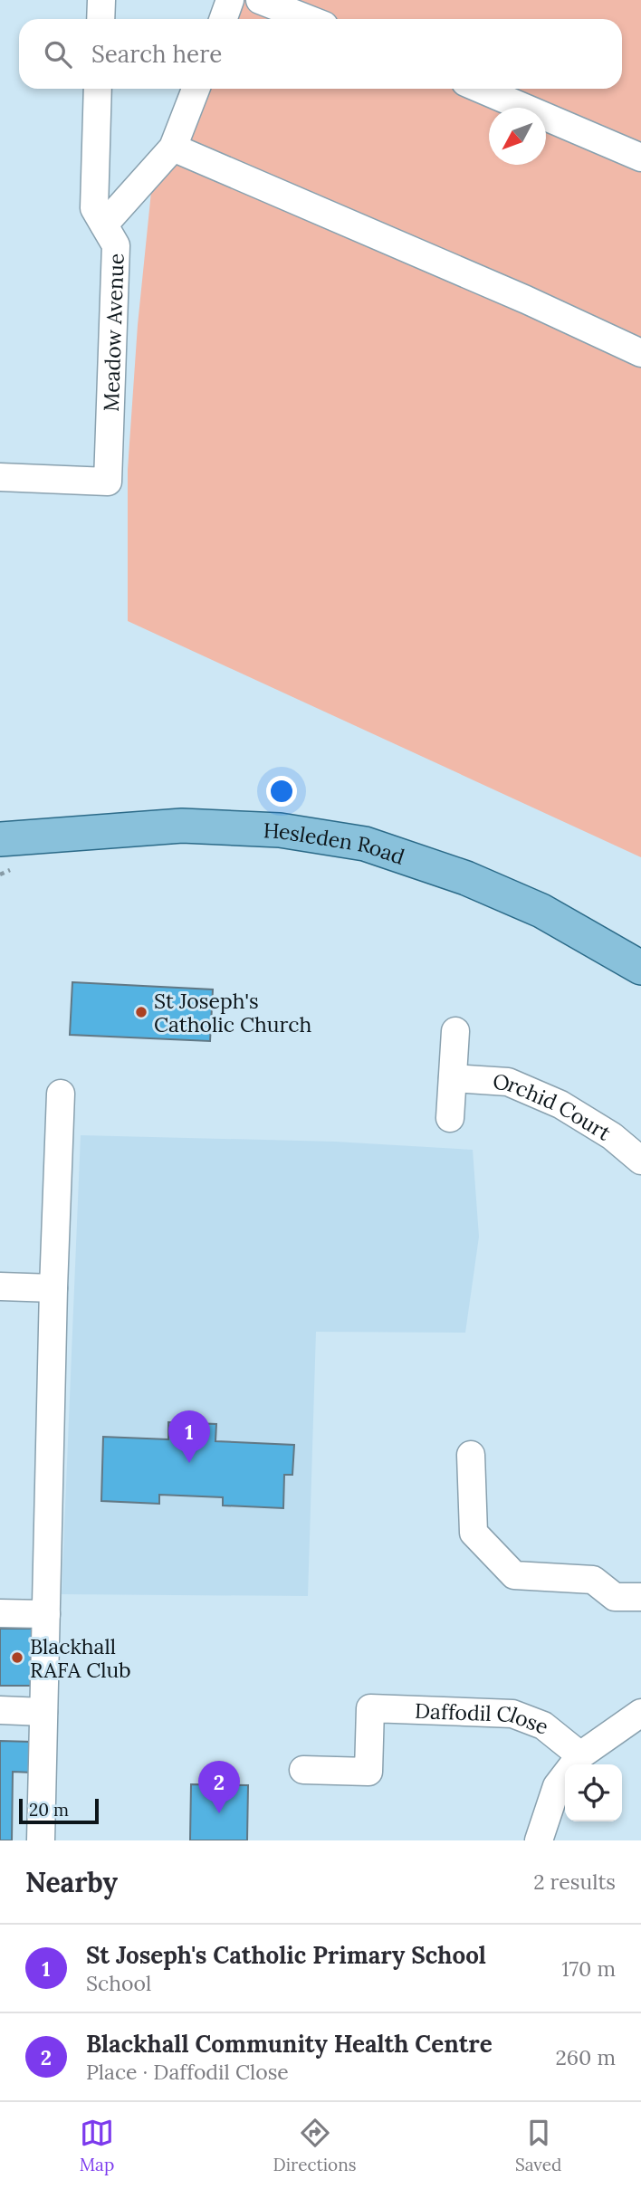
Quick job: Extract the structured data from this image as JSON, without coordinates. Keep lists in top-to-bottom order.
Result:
{
  "streets": {
    "main road": ["Hesleden Road"],
    "street": ["Meadow Avenue", "Orchid Court", "Daffodil Close"]
  },
  "places": ["St Joseph's Catholic Church", "Blackhall RAFA Club"],
  "scale_bar": "20 m",
  "north": "bottom left",
  "page": {
    "search": "Search here",
    "pins": ["1", "2"],
    "scale": "20 m",
    "heading": ["Nearby", "2 results"],
    "list": [
      {
        "mark": "1",
        "name": "St Joseph's Catholic Primary School",
        "note": "School",
        "value": "170 m"
      },
      {
        "mark": "2",
        "name": "Blackhall Community Health Centre",
        "note": "Place · Daffodil Close",
        "value": "260 m"
      }
    ],
    "nav": ["Map", "Directions", "Saved"]
  }
}
